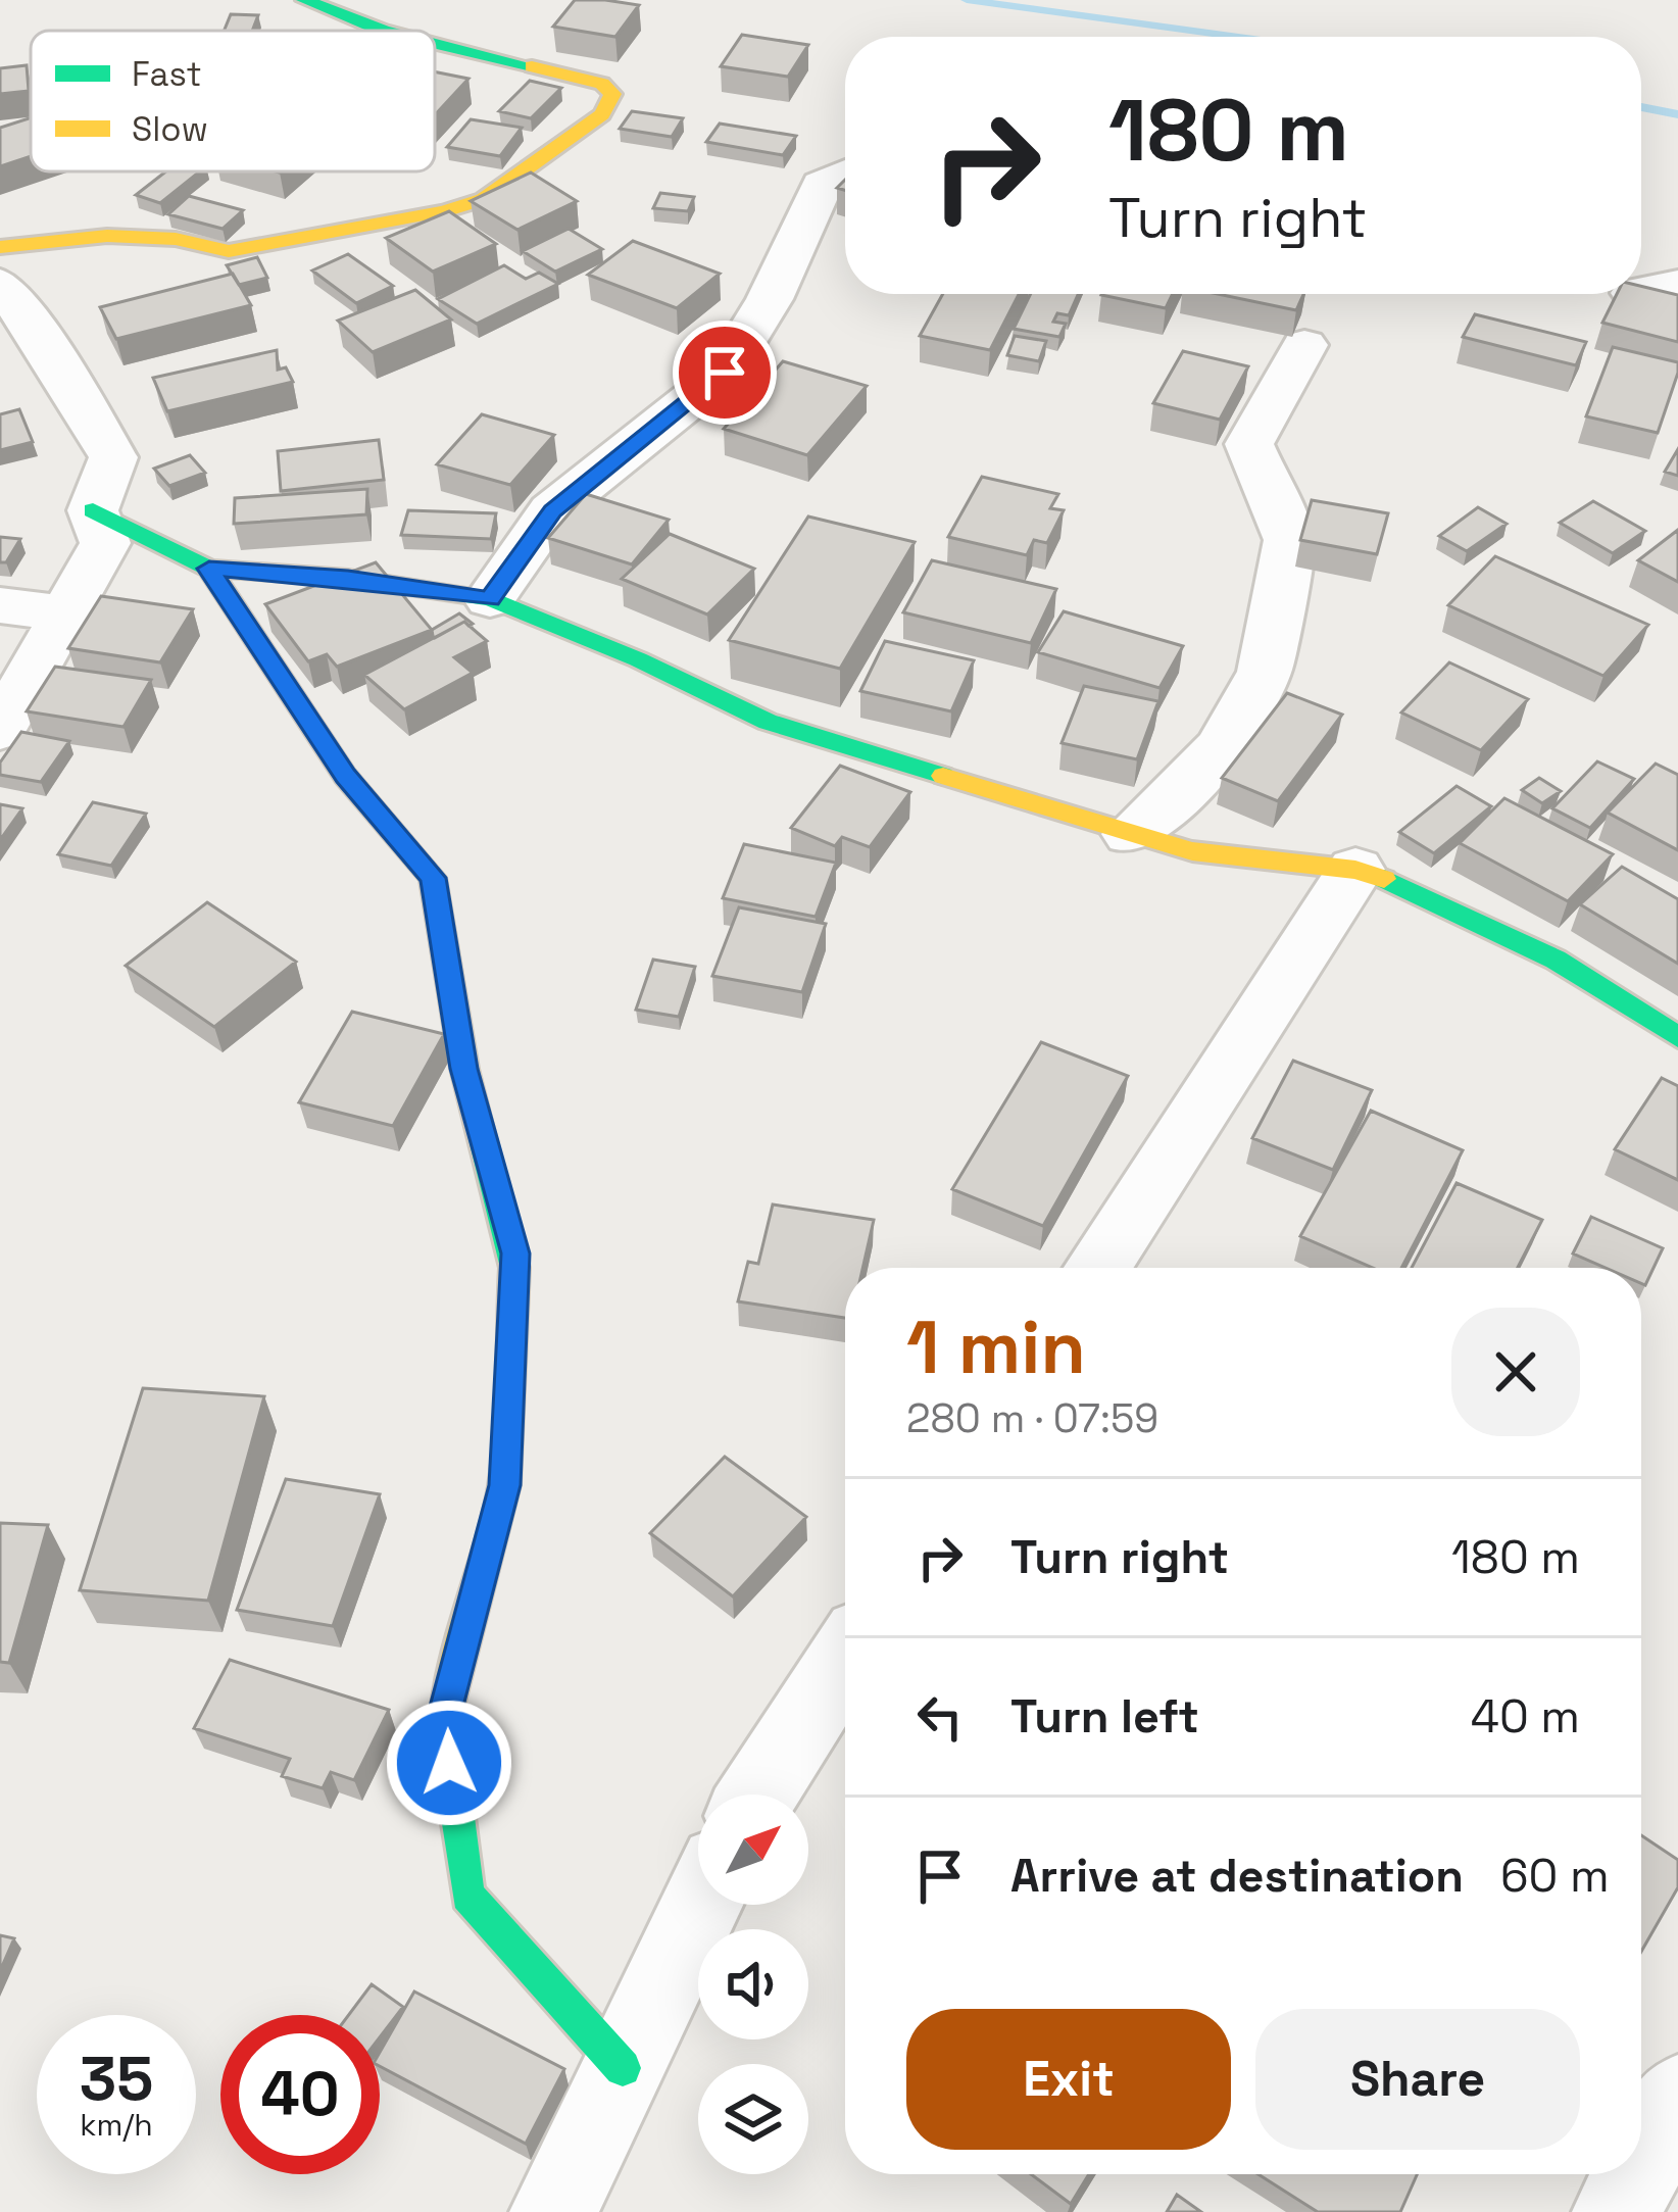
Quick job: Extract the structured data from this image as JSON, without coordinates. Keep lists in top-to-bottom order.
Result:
{
  "legend": ["Fast", "Slow"],
  "north": "top right",
  "page": {
    "turn": ["180 m", "Turn right"],
    "heading": ["1 min", "280 m · 07:59"],
    "list": [
      {
        "name": "Turn right",
        "value": "180 m"
      },
      {
        "name": "Turn left",
        "value": "40 m"
      },
      {
        "name": "Arrive at destination",
        "value": "60 m"
      }
    ],
    "buttons": ["Exit", "Share"],
    "speed": "35 km/h",
    "limit": "40"
  }
}
